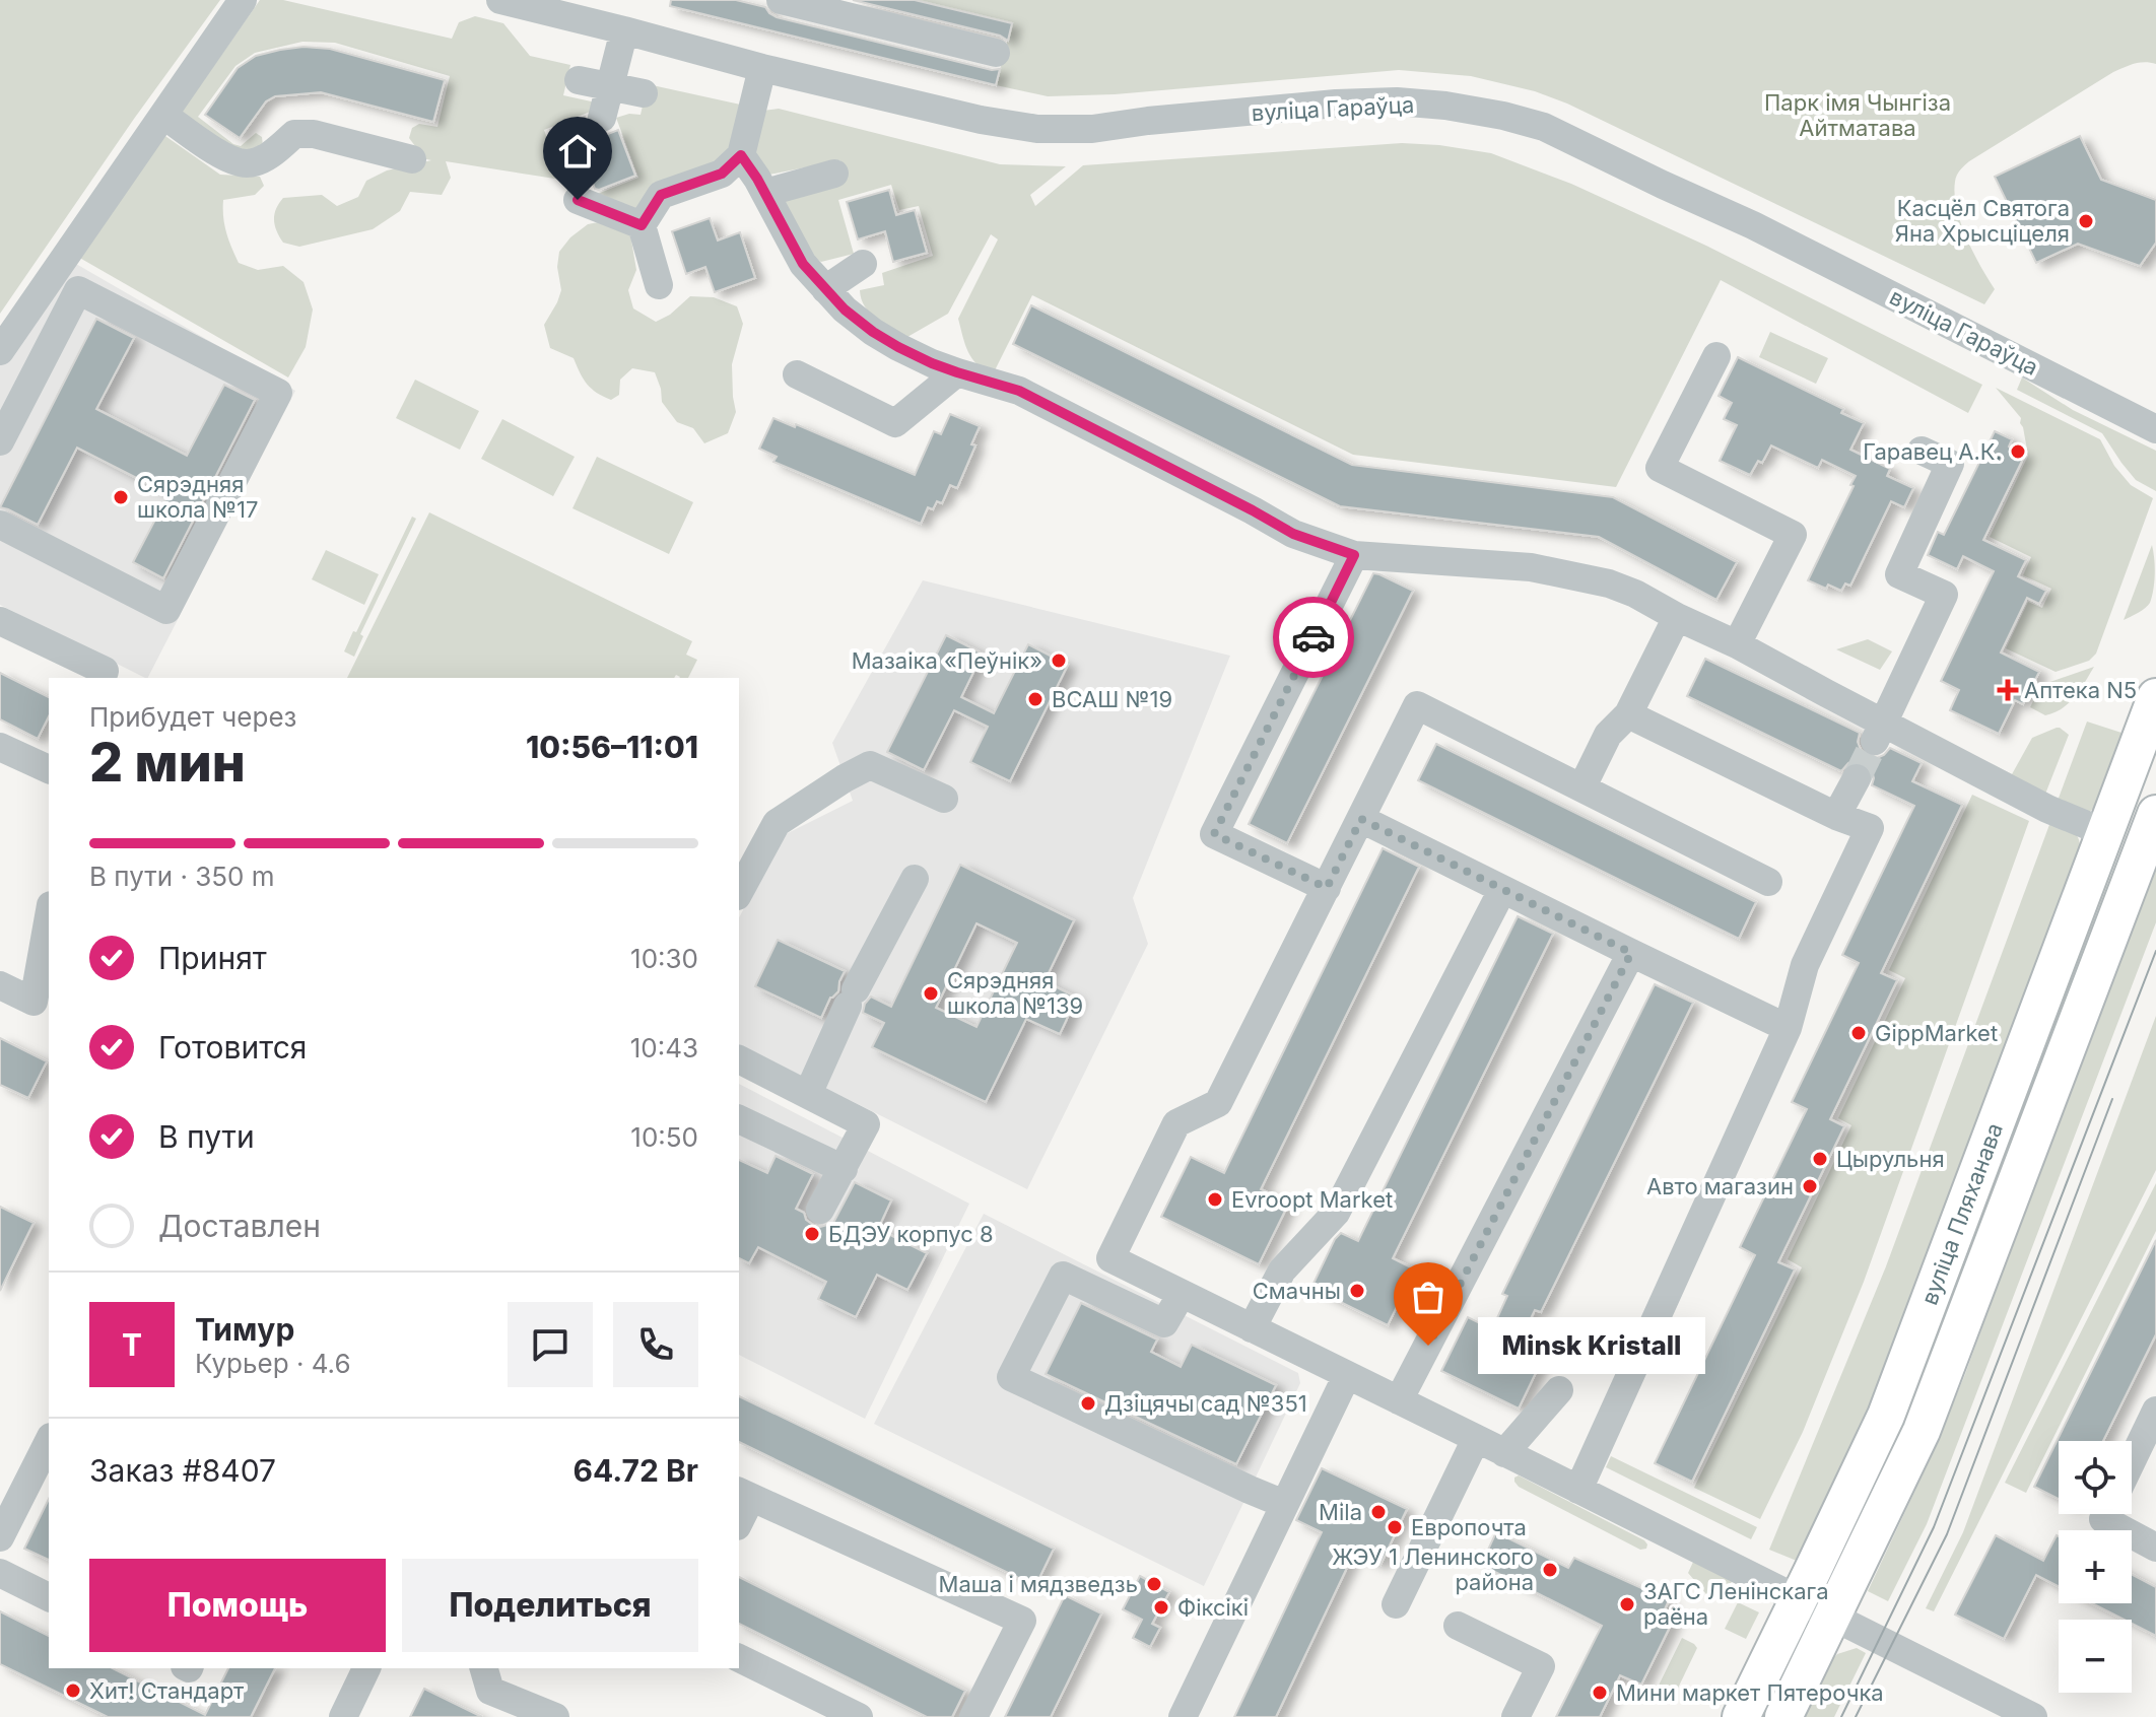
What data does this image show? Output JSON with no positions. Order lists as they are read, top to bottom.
{
  "streets": {
    "main road": ["вуліца Пляханава"],
    "street": ["вуліца Гараўца"]
  },
  "parks": ["Парк імя Чынгіза Айтматава"],
  "places": {
    "other": [
      "Касцёл Святога Яна Хрысціцеля",
      "Гаравец А.К.",
      "Сярэдняя школа №17",
      "Мазаіка «Пеўнік»",
      "ВСАШ №19",
      "Сярэдняя школа №139",
      "GippMarket",
      "Цырульня",
      "Авто магазин",
      "Evroopt Market",
      "БДЭУ корпус 8",
      "Смачны",
      "Minsk Kristall",
      "Дзіцячы сад №351",
      "Mila",
      "Европочта",
      "ЖЭУ 1 Ленинского района",
      "Маша і мядзведзь",
      "ЗАГС Ленінскага раёна",
      "Фіксікі",
      "Хит! Стандарт",
      "Мини маркет Пятерочка"
    ],
    "health": ["Аптека N5"]
  },
  "page": {
    "heading": ["2 мин", "Прибудет через", "10:56–11:01"],
    "panel": [
      "Тимур",
      "Курьер · 4.6",
      "Заказ #8407",
      "64.72 Br"
    ],
    "bar": "В пути · 350 m",
    "list": [
      ["Принят", "10:30"],
      ["Готовится", "10:43"],
      ["В пути", "10:50"],
      "Доставлен"
    ],
    "round": "Т",
    "bubble": "Minsk Kristall",
    "map_buttons": ["+", "−"],
    "buttons": ["Помощь", "Поделиться"]
  }
}
